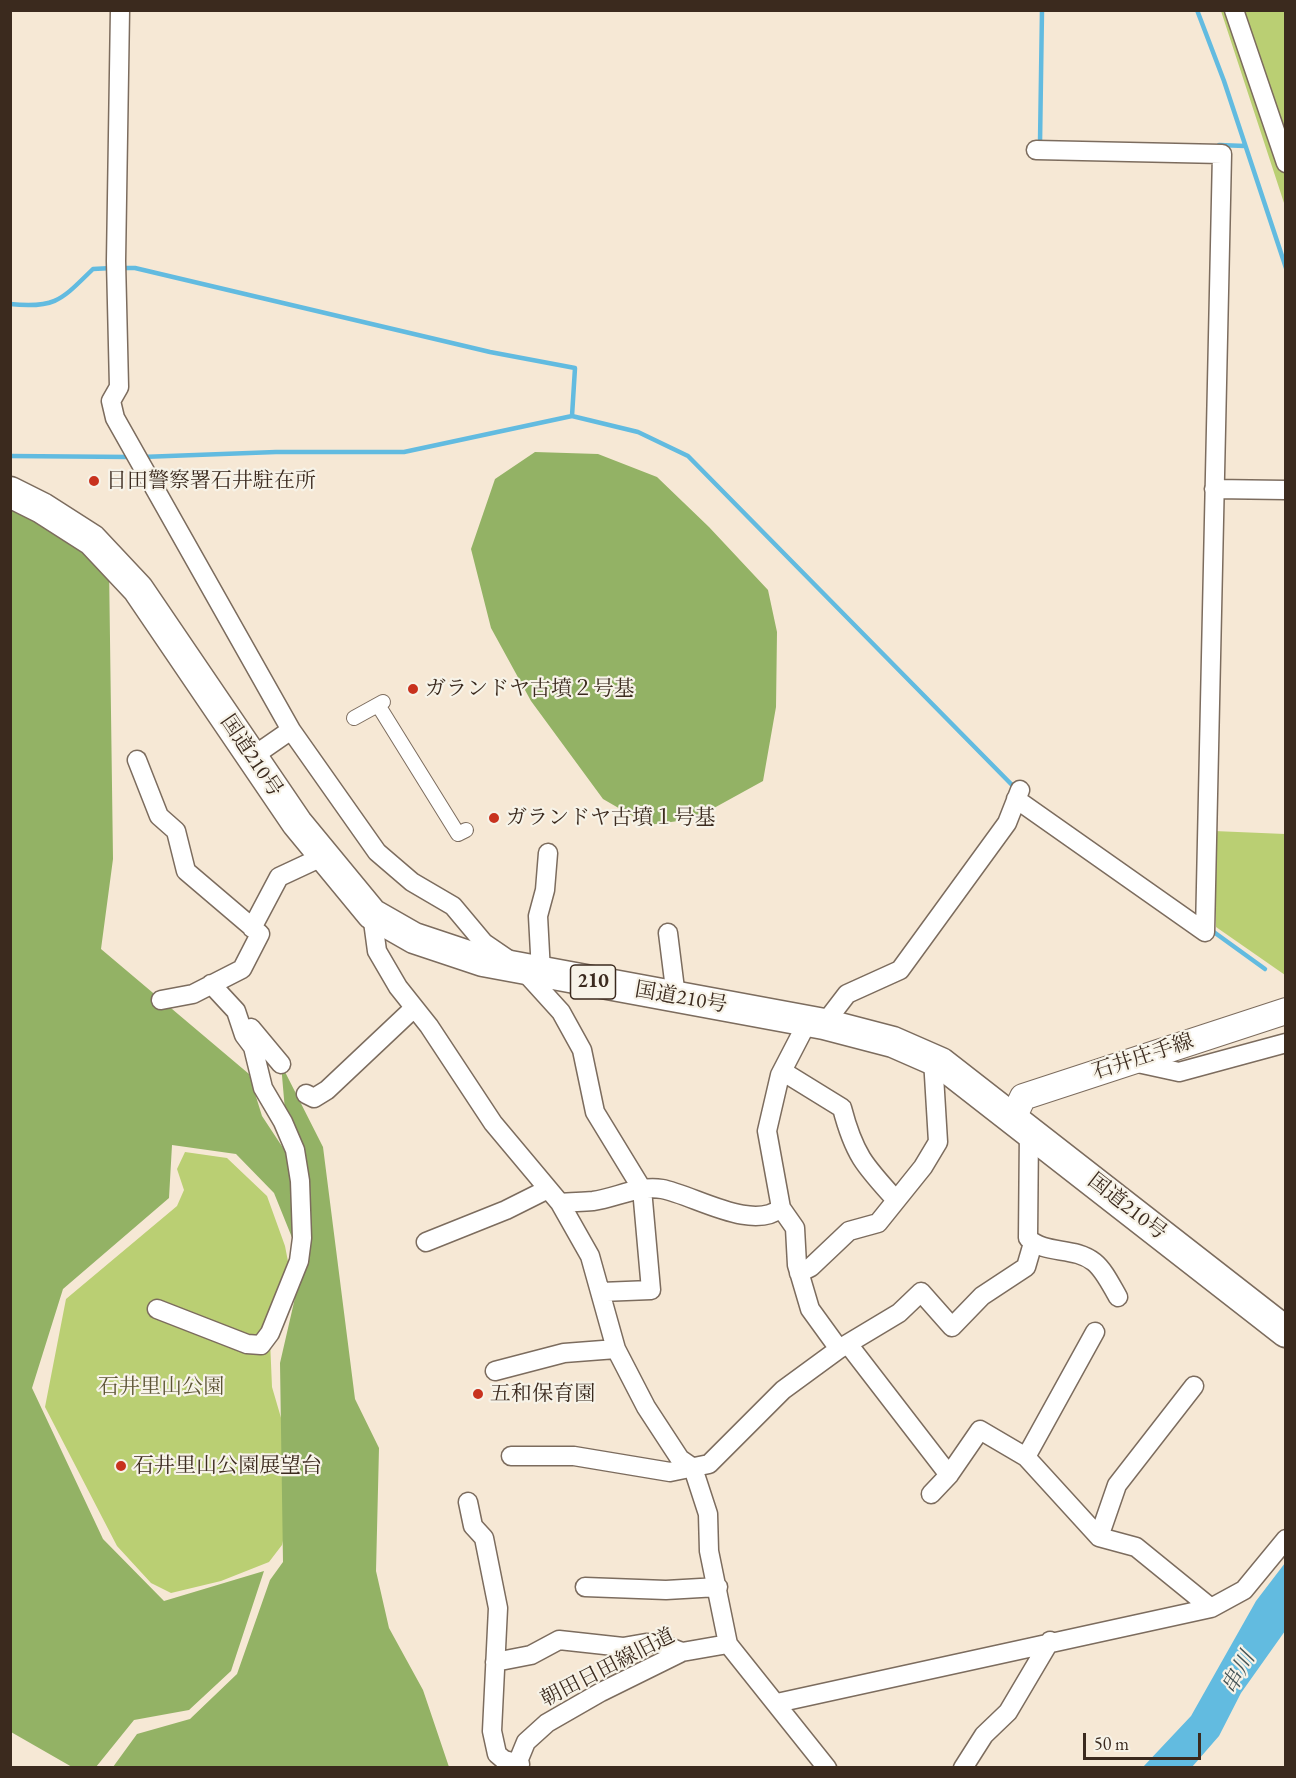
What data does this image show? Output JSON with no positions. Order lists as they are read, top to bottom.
{
  "streets": {
    "highway": ["国道210号", "210"],
    "main road": ["石井庄手線"],
    "street": ["朝田日田線旧道"]
  },
  "crossings": [
    ["国道210号", "石井庄手線"]
  ],
  "water": ["串川"],
  "parks": ["石井里山公園"],
  "places": [
    "日田警察署石井駐在所",
    "ガランドヤ古墳２号基",
    "ガランドヤ古墳１号基",
    "五和保育園",
    "石井里山公園展望台"
  ],
  "scale_bar": "50 m"
}
